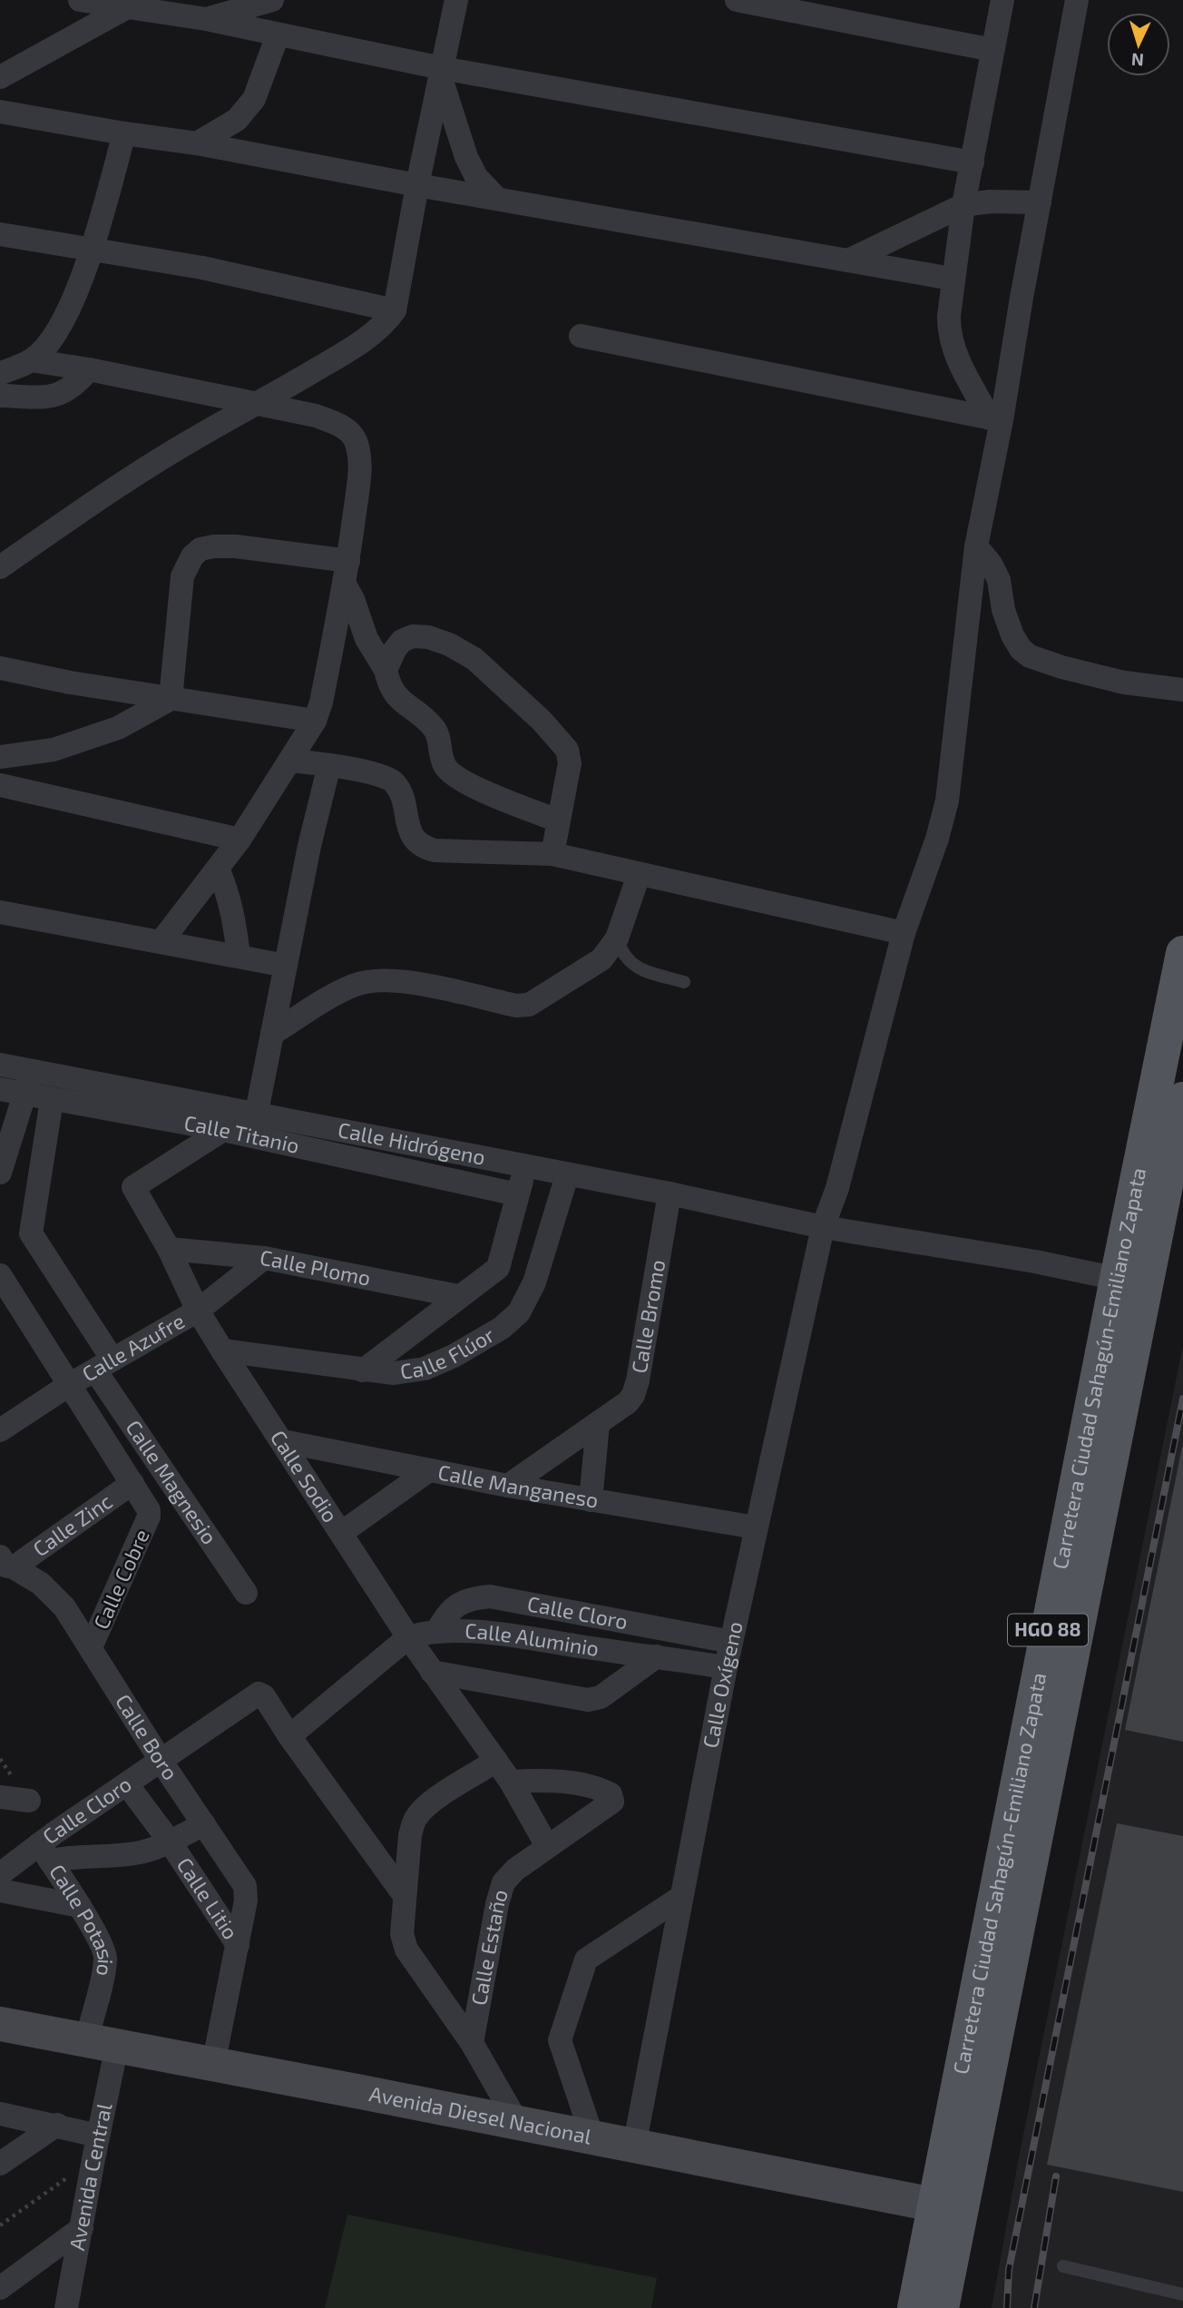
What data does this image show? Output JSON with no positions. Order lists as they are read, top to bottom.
{
  "streets": {
    "main road": ["Carretera Ciudad Sahagún-Emiliano Zapata", "HGO 88"],
    "street": [
      "Calle Titanio",
      "Calle Hidrógeno",
      "Calle Plomo",
      "Calle Bromo",
      "Calle Azufre",
      "Calle Flúor",
      "Calle Sodio",
      "Calle Magnesio",
      "Calle Manganeso",
      "Calle Zinc",
      "Calle Cobre",
      "Calle Cloro",
      "Calle Aluminio",
      "Calle Oxígeno",
      "Calle Boro",
      "Calle Litio",
      "Calle Potasio",
      "Calle Estaño",
      "Avenida Diesel Nacional",
      "Avenida Central"
    ]
  },
  "crossings": [
    ["Calle Titanio", "Calle Sodio"],
    ["Calle Titanio", "Calle Magnesio"],
    ["Calle Hidrógeno", "Calle Bromo"],
    ["Calle Hidrógeno", "Calle Flúor"],
    ["Calle Hidrógeno", "Carretera Ciudad Sahagún-Emiliano Zapata"],
    ["Calle Hidrógeno", "Calle Oxígeno"],
    ["Calle Plomo", "Calle Azufre"],
    ["Calle Plomo", "Calle Sodio"],
    ["Calle Bromo", "Calle Manganeso"],
    ["Calle Azufre", "Calle Sodio"],
    ["Calle Azufre", "Calle Magnesio"],
    ["Calle Flúor", "Calle Sodio"],
    ["Carretera Ciudad Sahagún-Emiliano Zapata", "Avenida Diesel Nacional"],
    ["Calle Sodio", "Calle Manganeso"],
    ["Calle Sodio", "Calle Aluminio"],
    ["Calle Sodio", "Calle Estaño"],
    ["Calle Manganeso", "Calle Oxígeno"],
    ["Calle Zinc", "Calle Cobre"],
    ["Calle Zinc", "Calle Boro"],
    ["Calle Cobre", "Calle Boro"],
    ["Calle Cloro", "Calle Aluminio"],
    ["Calle Cloro", "Calle Oxígeno"],
    ["Calle Cloro", "Calle Boro"],
    ["Calle Cloro", "Calle Litio"],
    ["Calle Cloro", "Calle Potasio"],
    ["Calle Aluminio", "Calle Oxígeno"],
    ["Calle Oxígeno", "Avenida Diesel Nacional"],
    ["Calle Boro", "Calle Litio"],
    ["Calle Litio", "Avenida Diesel Nacional"],
    ["Calle Potasio", "Avenida Diesel Nacional"],
    ["Calle Potasio", "Avenida Central"],
    ["Avenida Diesel Nacional", "Avenida Central"]
  ],
  "north": "bottom"
}
